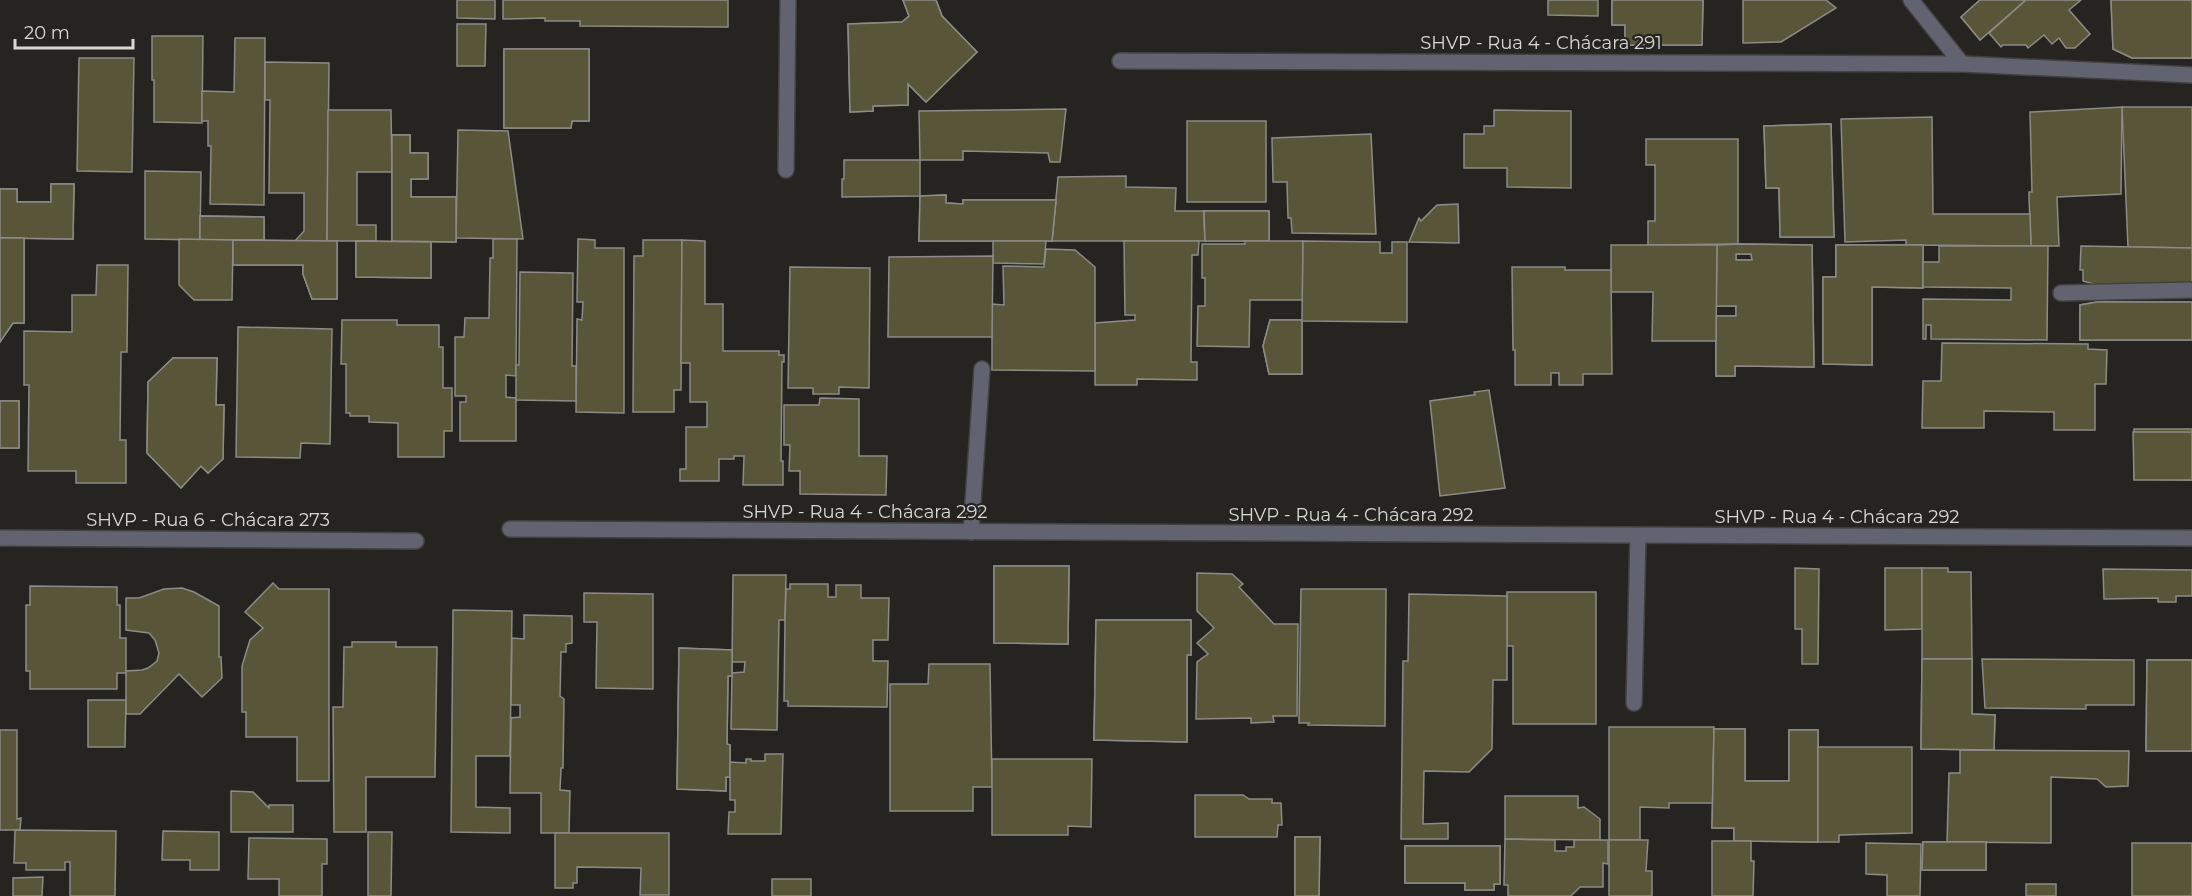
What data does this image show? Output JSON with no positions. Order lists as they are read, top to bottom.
{
  "streets": {
    "street": ["SHVP - Rua 4 - Chácara 291", "SHVP - Rua 4 - Chácara 292", "SHVP - Rua 6 - Chácara 273"]
  },
  "scale_bar": "20 m"
}
